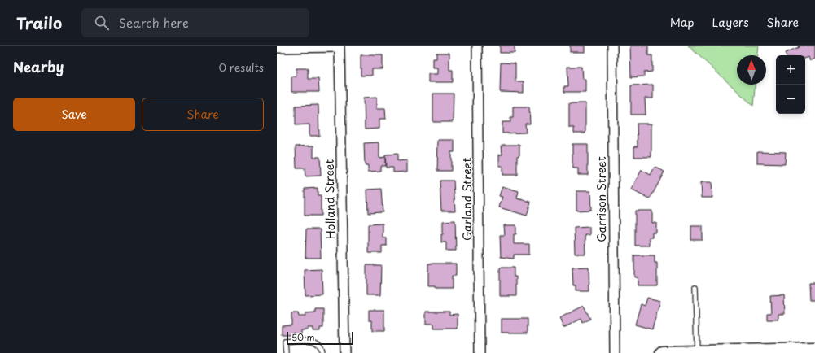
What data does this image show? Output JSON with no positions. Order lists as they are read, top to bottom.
{
  "streets": {
    "street": ["Holland Street", "Garland Street", "Garrison Street"]
  },
  "scale_bar": "50 m",
  "north": "top",
  "page": {
    "header": "Trailo",
    "search": "Search here",
    "nav": ["Map", "Layers", "Share"],
    "heading": ["Nearby", "0 results"],
    "map_buttons": ["+", "−"],
    "buttons": ["Save", "Share"],
    "scale": "50 m"
  }
}
